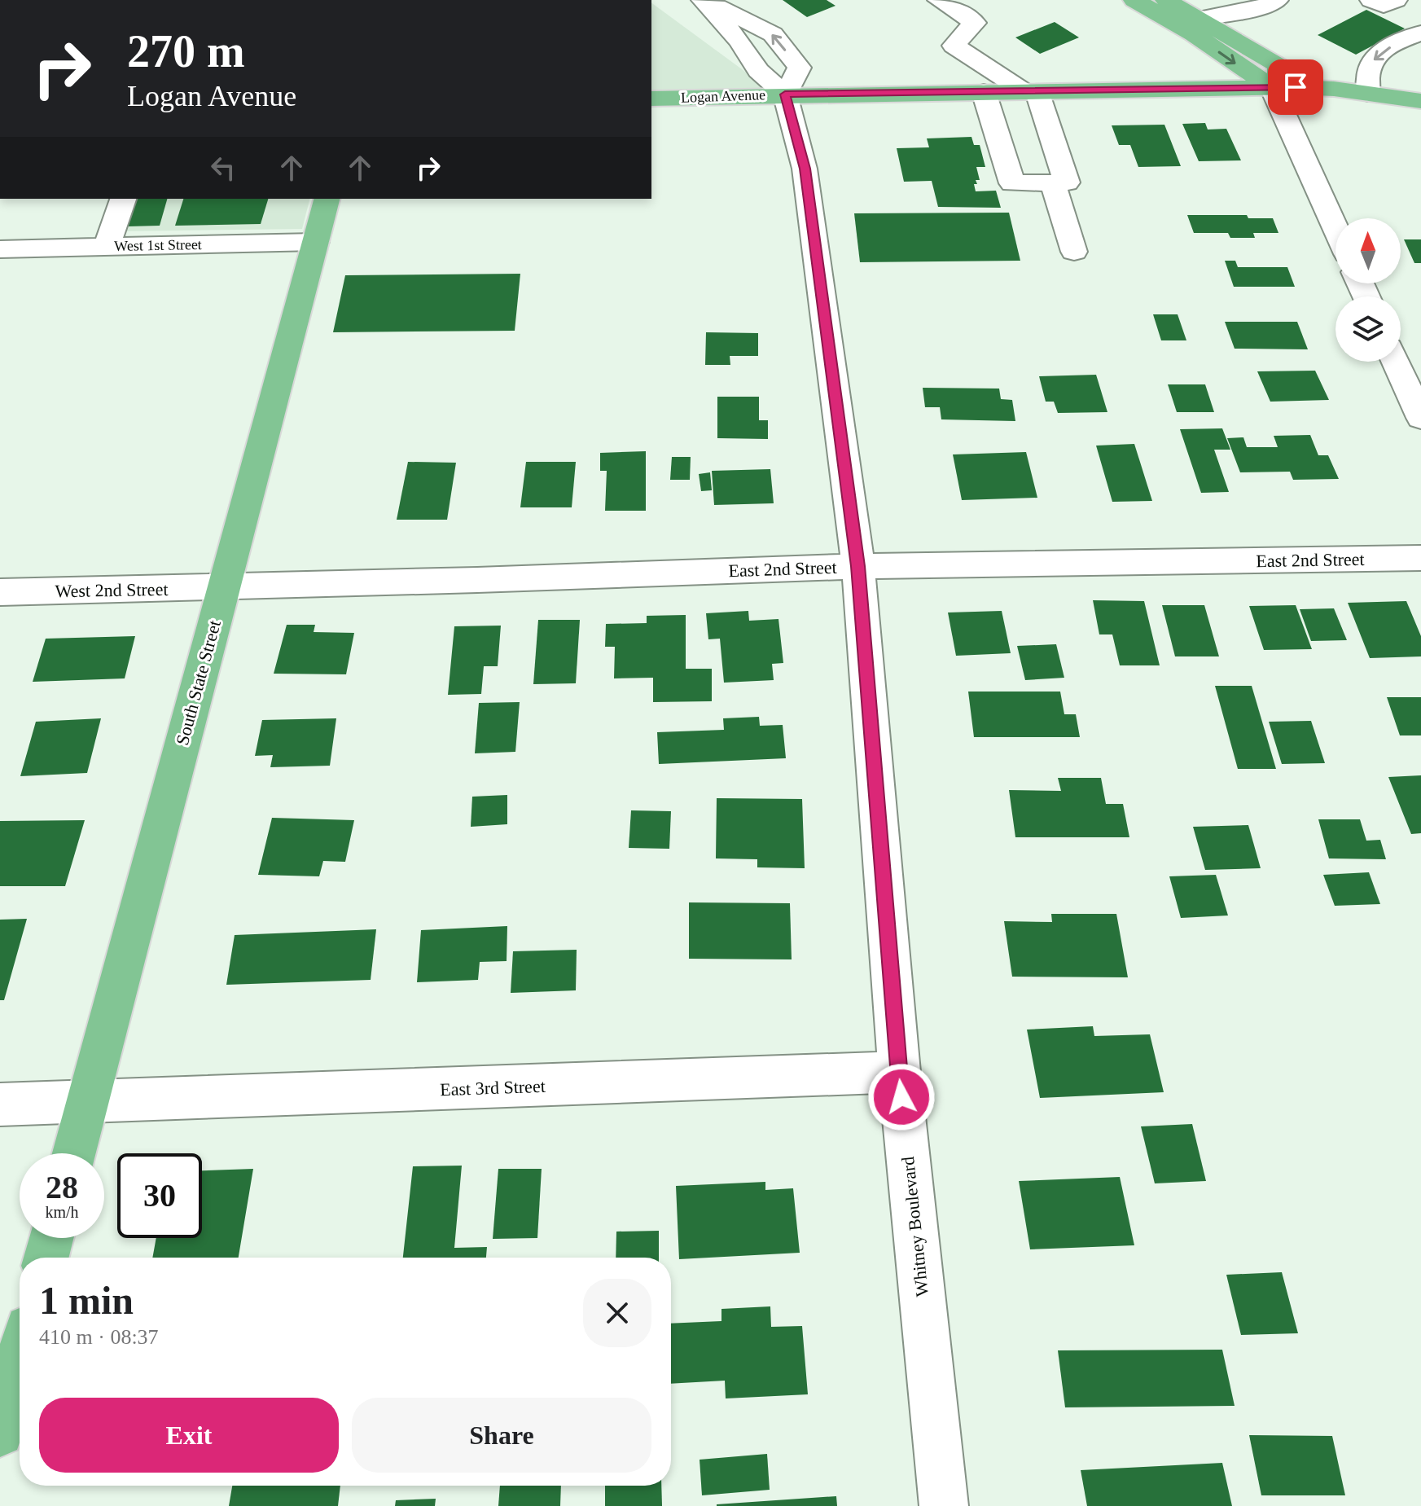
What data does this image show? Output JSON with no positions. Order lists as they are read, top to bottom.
{
  "streets": {
    "main road": ["Logan Avenue", "South State Street"],
    "street": [
      "West 1st Street",
      "East 2nd Street",
      "West 2nd Street",
      "East 3rd Street",
      "Whitney Boulevard"
    ]
  },
  "crossings": [
    ["Logan Avenue", "Whitney Boulevard"],
    ["West 1st Street", "South State Street"],
    ["East 2nd Street", "West 2nd Street"],
    ["East 2nd Street", "South State Street"],
    ["East 2nd Street", "Whitney Boulevard"],
    ["West 2nd Street", "South State Street"],
    ["South State Street", "East 3rd Street"],
    ["East 3rd Street", "Whitney Boulevard"]
  ],
  "north": "top",
  "page": {
    "turn": ["270 m", "Logan Avenue"],
    "speed": "28 km/h",
    "limit": "30",
    "heading": ["1 min", "410 m · 08:37"],
    "buttons": ["Exit", "Share"]
  }
}
